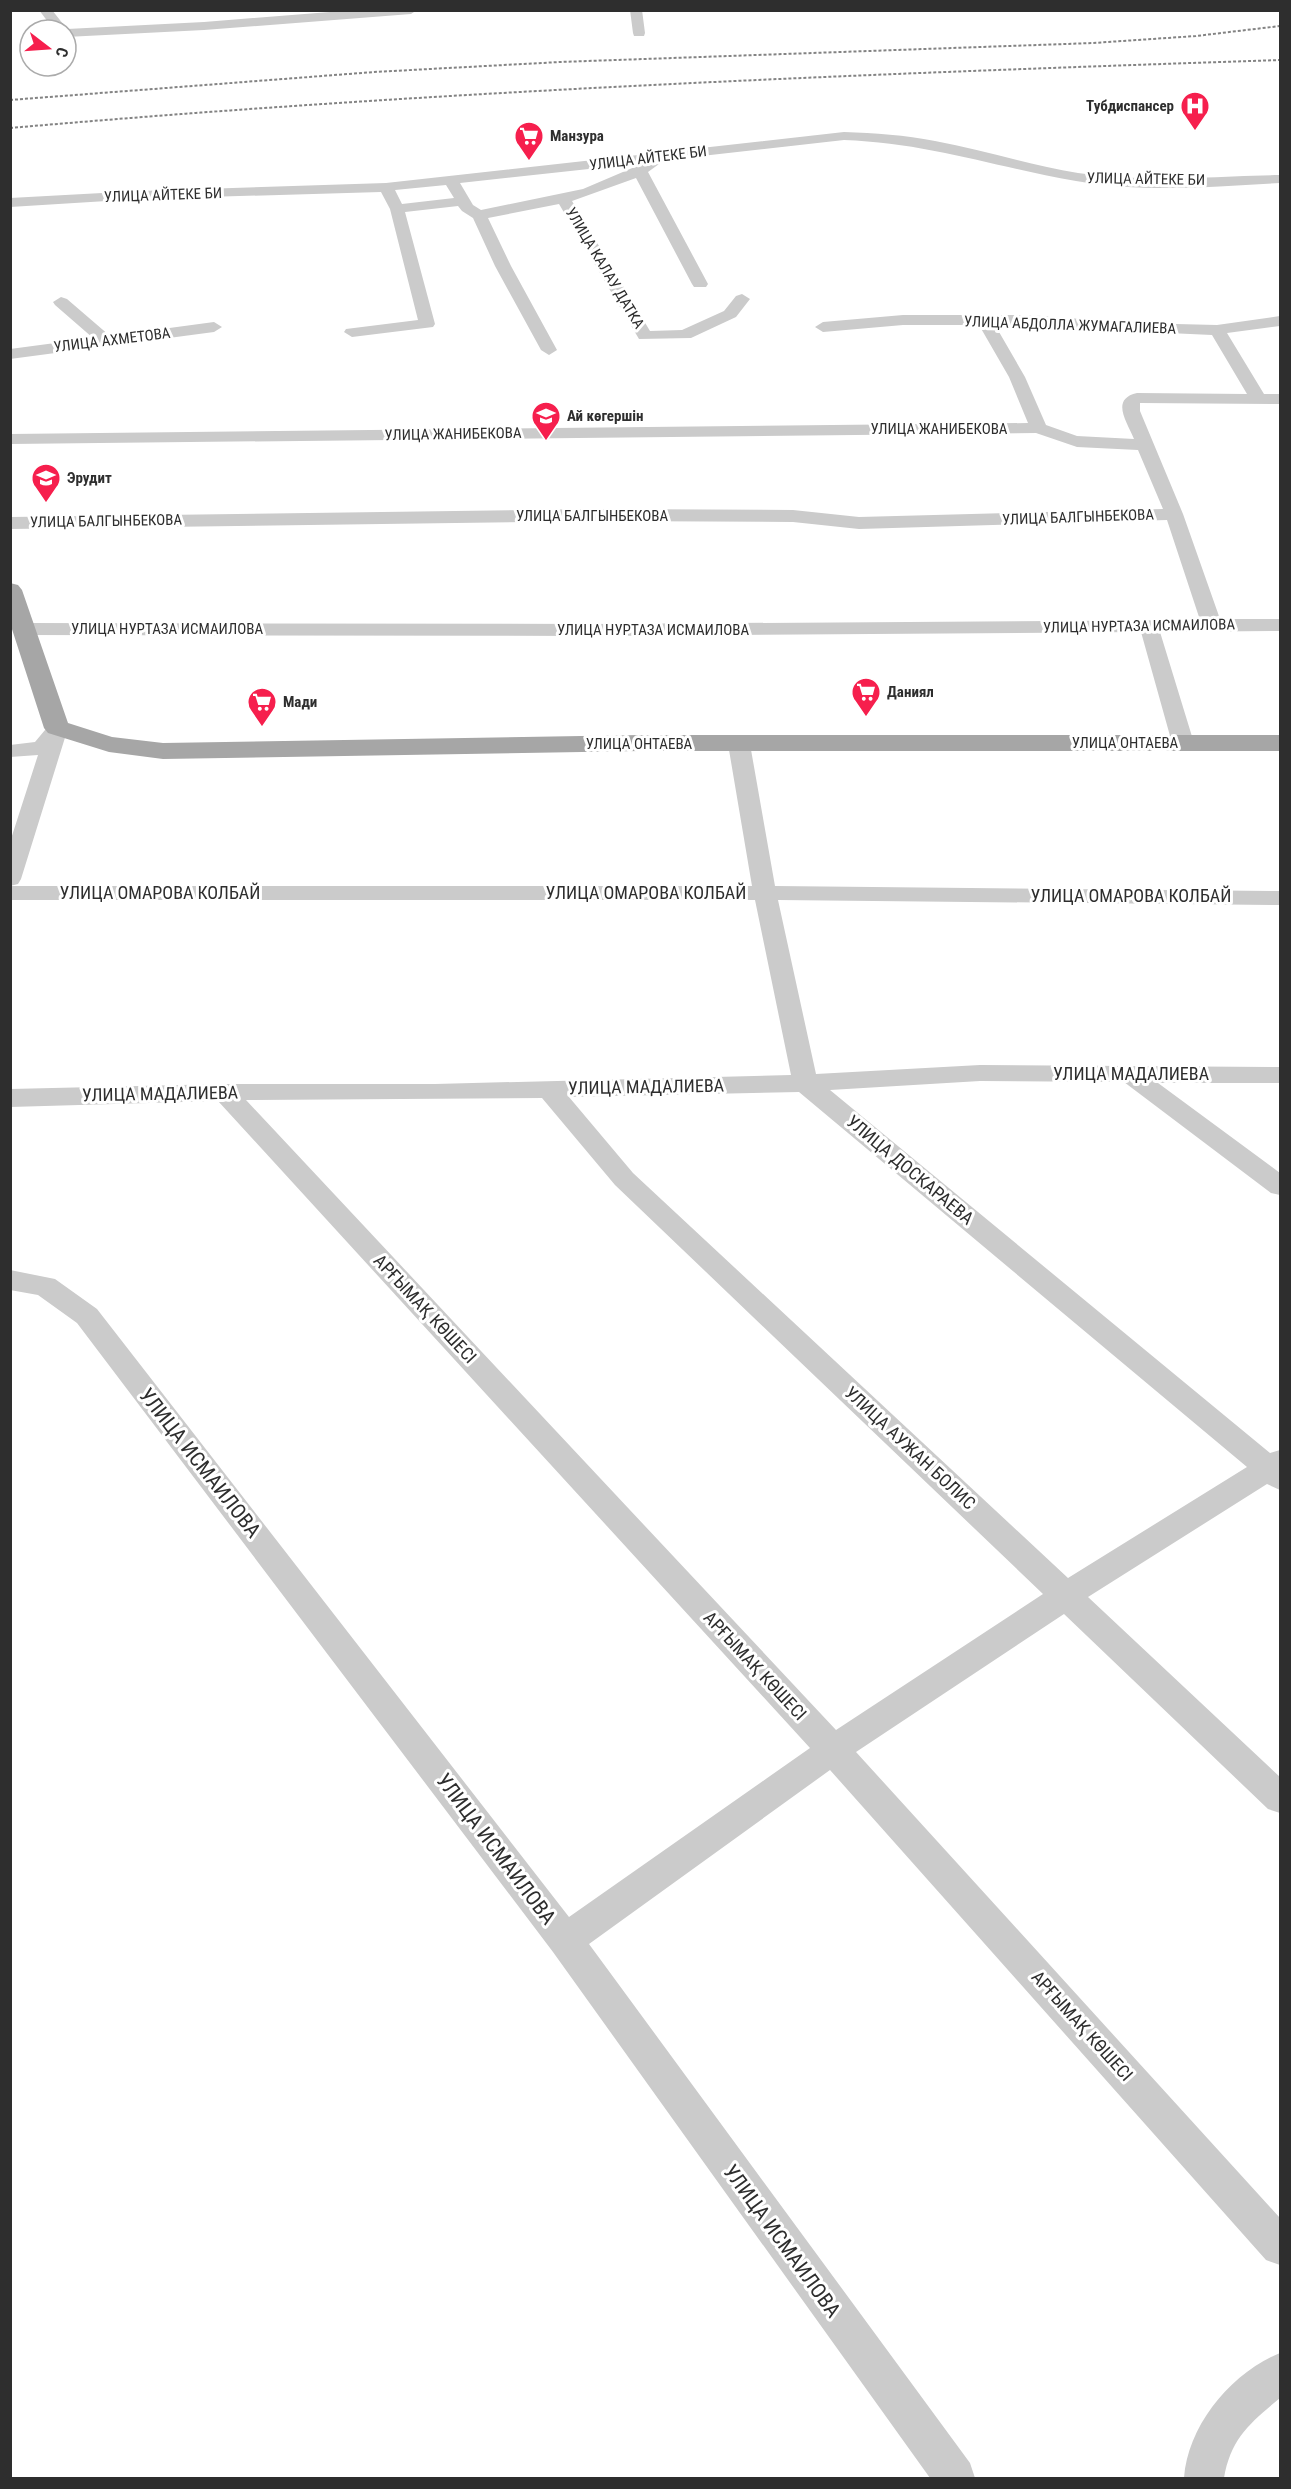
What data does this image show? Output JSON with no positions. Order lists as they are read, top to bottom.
{
  "streets": {
    "main road": ["УЛИЦА ОНТАЕВА"],
    "street": [
      "УЛИЦА АЙТЕКЕ БИ",
      "УЛИЦА КАЛАУ ДАТКА",
      "УЛИЦА АБДОЛЛА ЖУМАГАЛИЕВА",
      "УЛИЦА АХМЕТОВА",
      "УЛИЦА ЖАНИБЕКОВА",
      "УЛИЦА БАЛГЫНБЕКОВА",
      "УЛИЦА НУРТАЗА ИСМАИЛОВА",
      "УЛИЦА ОМАРОВА КОЛБАЙ",
      "УЛИЦА МАДАЛИЕВА",
      "УЛИЦА ДОСКАРАЕВА",
      "АРҒЫМАҚ КӨШЕСІ",
      "УЛИЦА АУЖАН БОЛИС",
      "УЛИЦА ИСМАИЛОВА"
    ]
  },
  "crossings": [
    ["УЛИЦА АЙТЕКЕ БИ", "УЛИЦА КАЛАУ ДАТКА"],
    ["УЛИЦА МАДАЛИЕВА", "УЛИЦА ДОСКАРАЕВА"],
    ["УЛИЦА МАДАЛИЕВА", "АРҒЫМАҚ КӨШЕСІ"],
    ["УЛИЦА МАДАЛИЕВА", "УЛИЦА АУЖАН БОЛИС"]
  ],
  "places": {
    "hospital": ["Тубдиспансер"],
    "supermarket": ["Манзура", "Даниял", "Мади"],
    "school or university": ["Ай көгершін", "Эрудит"]
  },
  "north": "right"
}
